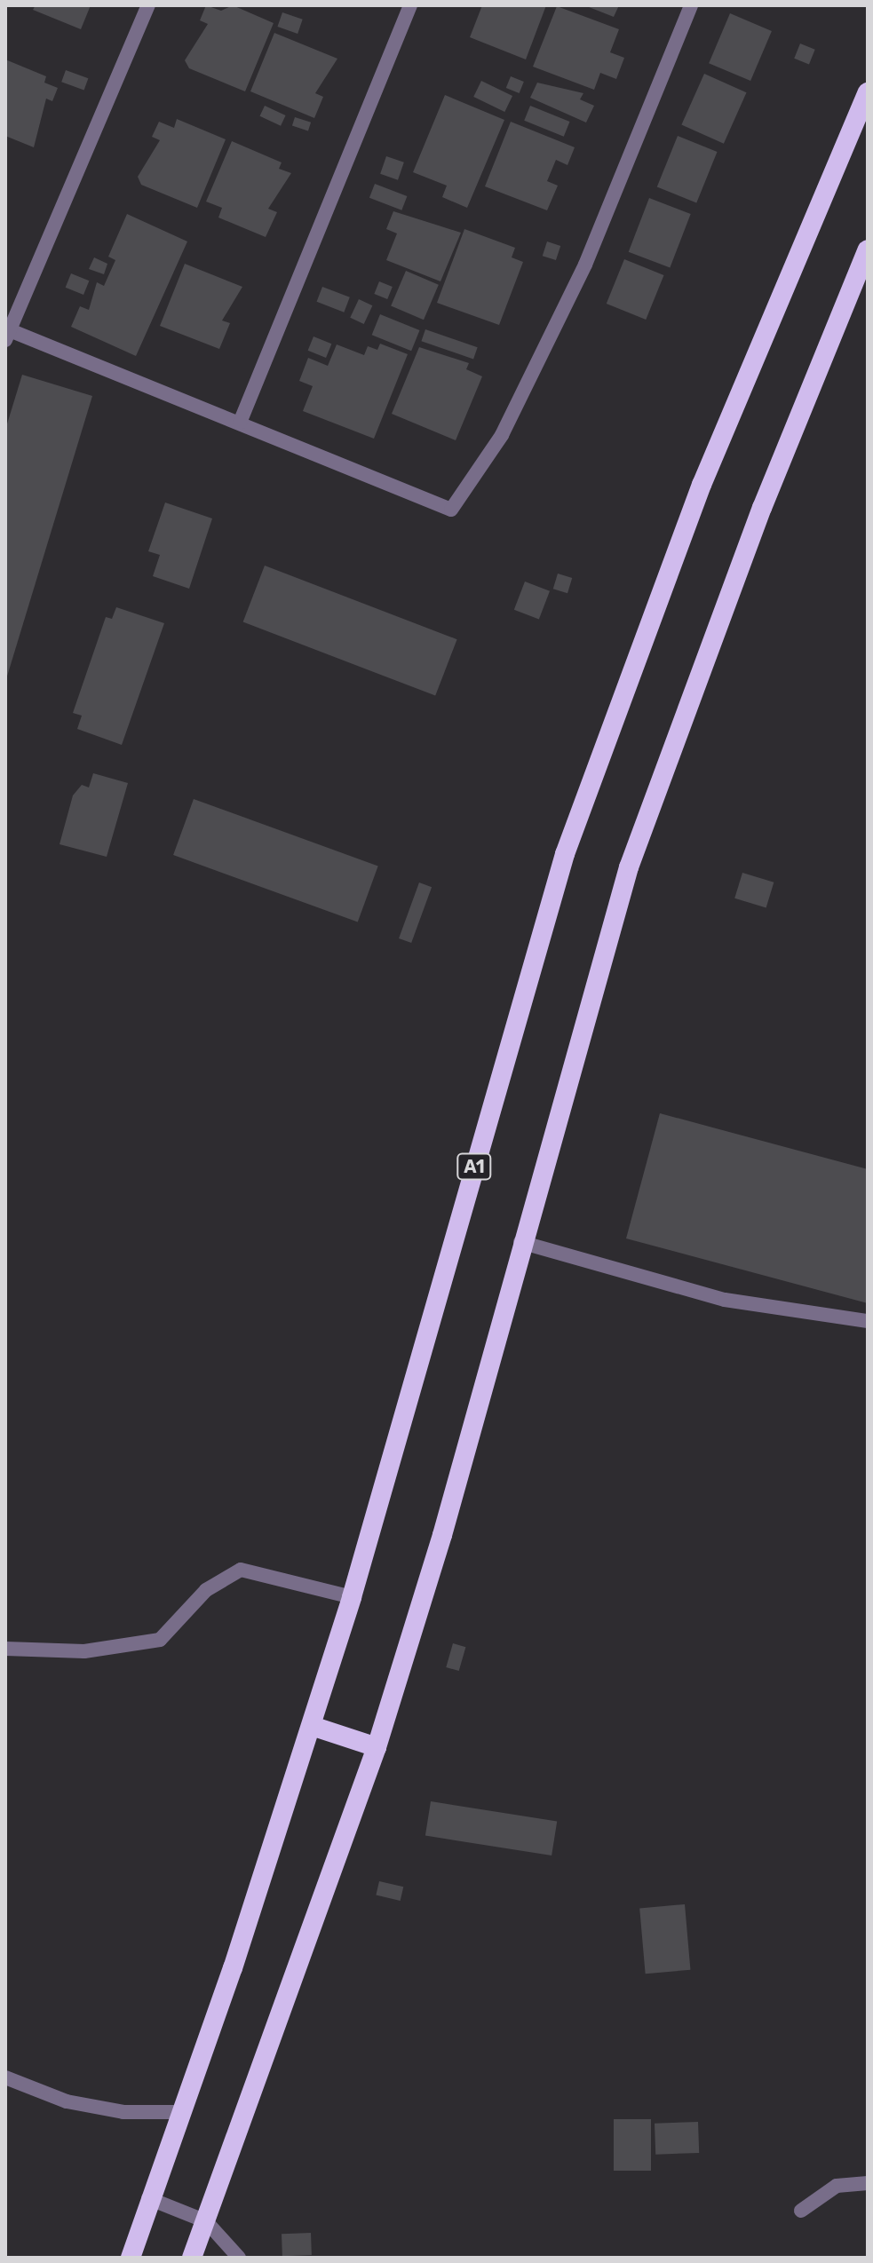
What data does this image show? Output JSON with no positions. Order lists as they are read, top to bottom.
{
  "streets": {
    "highway": ["A1"]
  }
}
